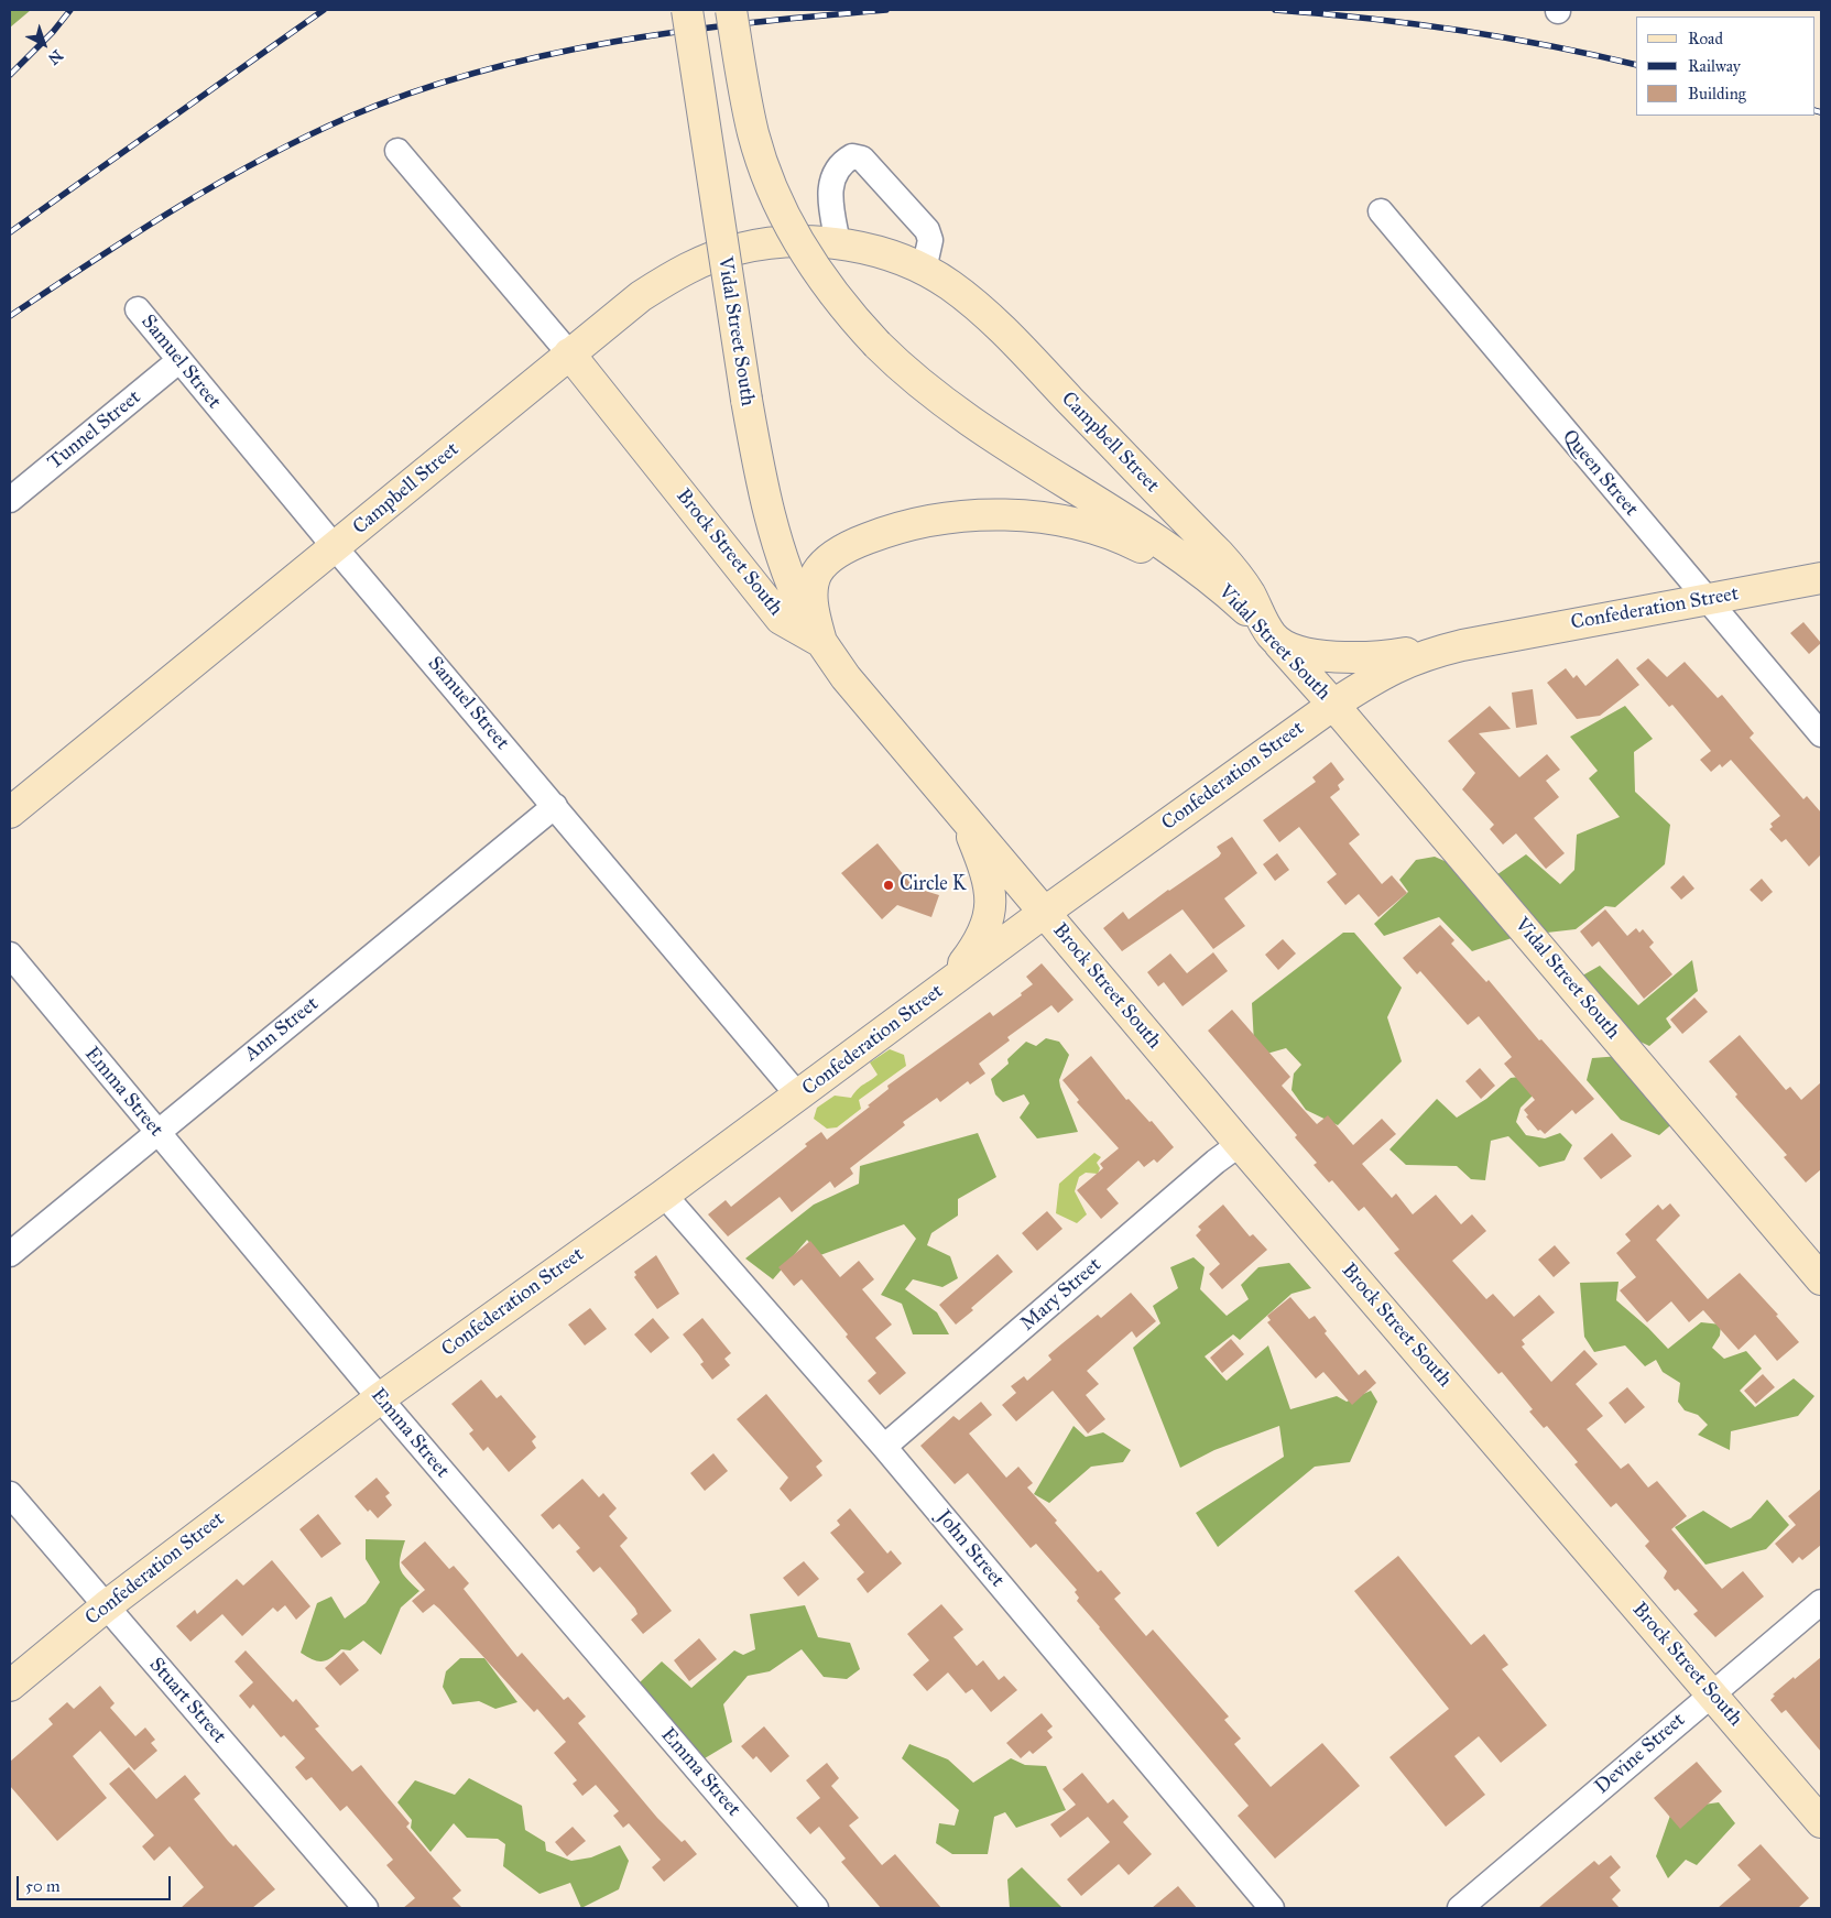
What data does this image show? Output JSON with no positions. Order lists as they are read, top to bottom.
{
  "streets": {
    "main road": [
      "Vidal Street South",
      "Campbell Street",
      "Brock Street South",
      "Confederation Street"
    ],
    "street": [
      "Samuel Street",
      "Tunnel Street",
      "Queen Street",
      "Ann Street",
      "Emma Street",
      "Mary Street",
      "John Street",
      "Stuart Street",
      "Devine Street"
    ]
  },
  "crossings": [
    ["Vidal Street South", "Campbell Street"],
    ["Vidal Street South", "Brock Street South"],
    ["Vidal Street South", "Confederation Street"],
    ["Samuel Street", "Tunnel Street"],
    ["Samuel Street", "Campbell Street"],
    ["Samuel Street", "Confederation Street"],
    ["Samuel Street", "Ann Street"],
    ["Campbell Street", "Brock Street South"],
    ["Queen Street", "Confederation Street"],
    ["Brock Street South", "Confederation Street"],
    ["Brock Street South", "Mary Street"],
    ["Brock Street South", "Devine Street"],
    ["Confederation Street", "Emma Street"],
    ["Confederation Street", "John Street"],
    ["Confederation Street", "Stuart Street"],
    ["Ann Street", "Emma Street"],
    ["Mary Street", "John Street"]
  ],
  "places": ["Circle K"],
  "legend": ["Road", "Railway", "Building"],
  "scale_bar": "50 m",
  "north": "bottom right"
}
